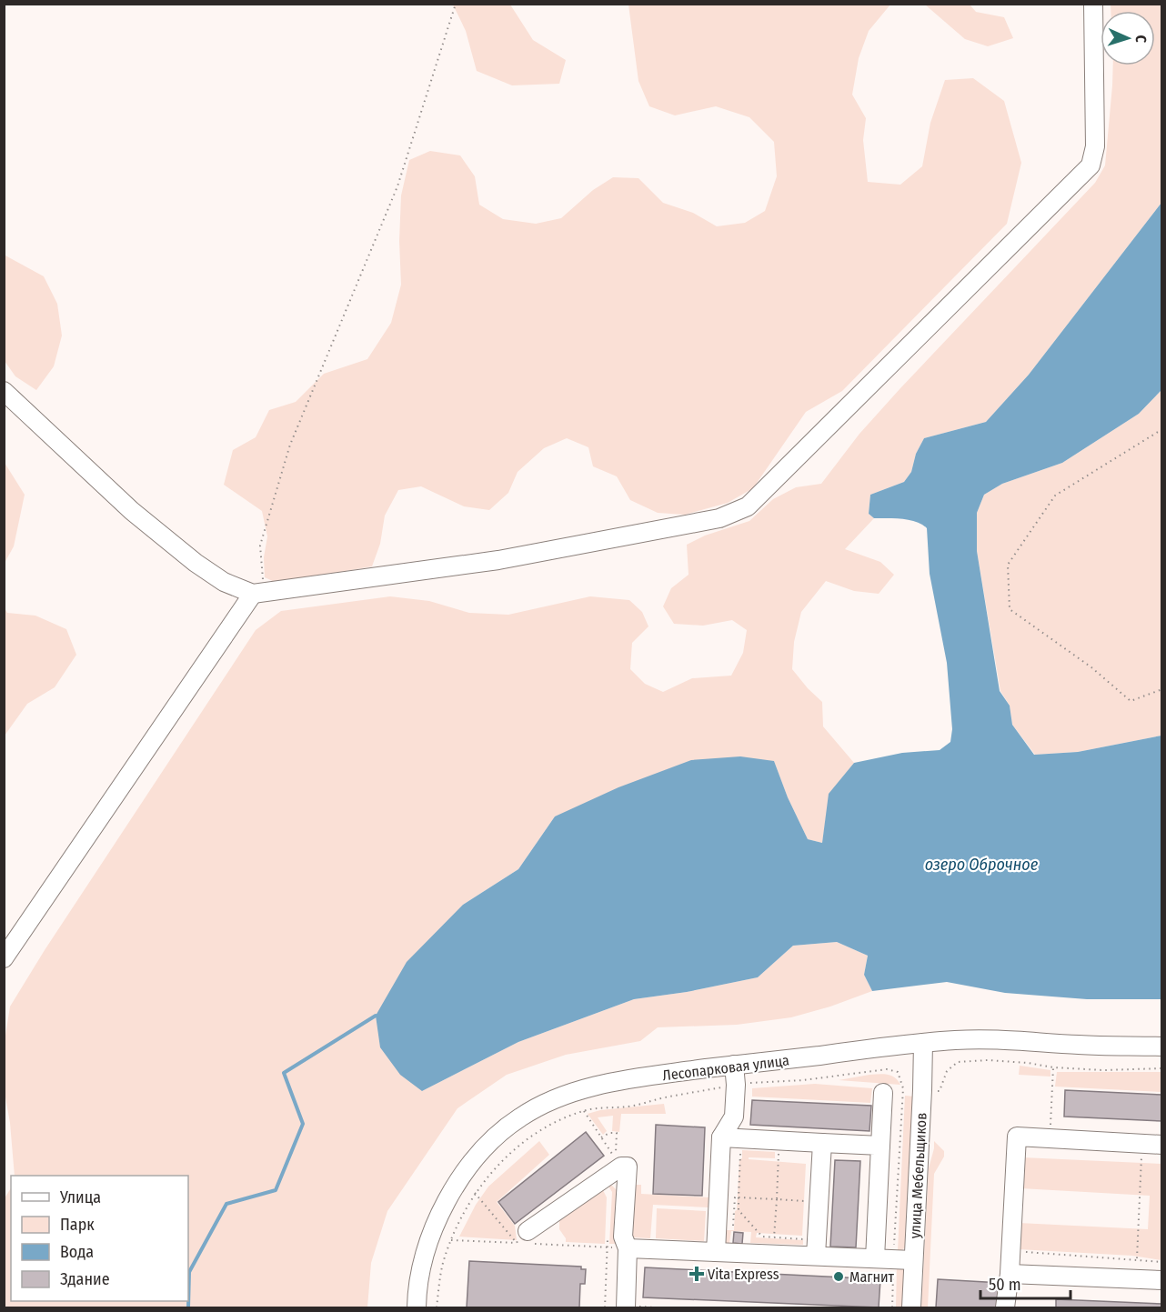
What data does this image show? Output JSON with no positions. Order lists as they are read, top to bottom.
{
  "streets": {
    "street": ["Лесопарковая улица", "улица Мебельщиков"]
  },
  "crossings": [
    ["Лесопарковая улица", "улица Мебельщиков"]
  ],
  "water": ["озеро Оброчное"],
  "places": {
    "health": ["Vita Express"],
    "other": ["Магнит"]
  },
  "legend": [
    "Улица",
    "Парк",
    "Вода",
    "Здание"
  ],
  "scale_bar": "50 m",
  "north": "right"
}
